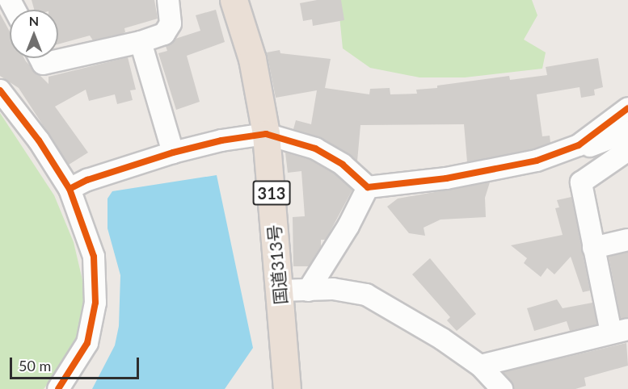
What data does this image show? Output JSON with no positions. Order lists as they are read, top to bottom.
{
  "streets": {
    "highway": ["313", "国道313号"]
  },
  "scale_bar": "50 m",
  "north": "top"
}
